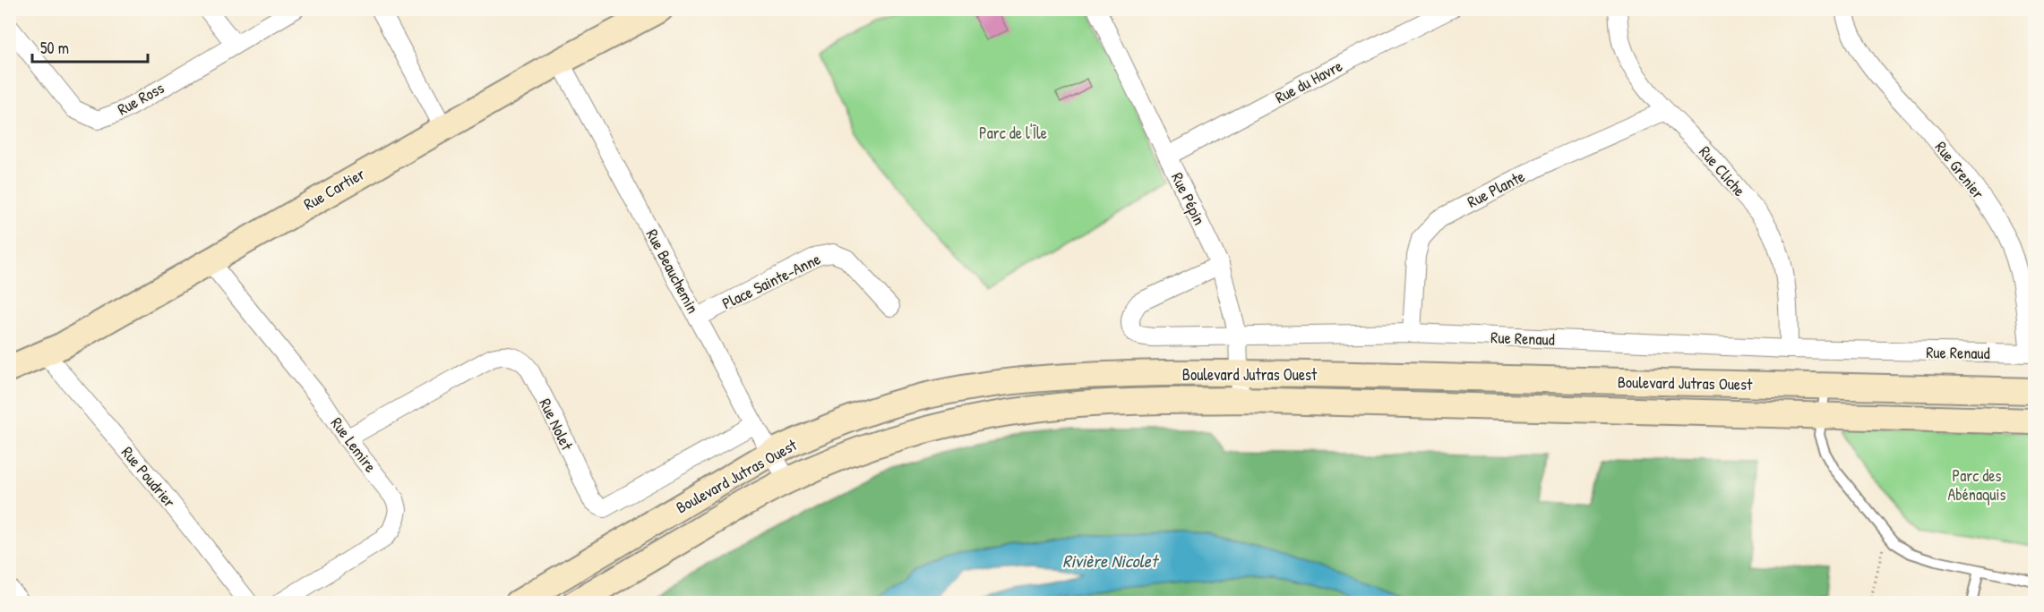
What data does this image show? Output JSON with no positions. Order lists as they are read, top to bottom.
{
  "streets": {
    "main road": ["Rue Cartier", "Boulevard Jutras Ouest"],
    "street": [
      "Rue du Havre",
      "Rue Ross",
      "Rue Grenier",
      "Rue Cliche",
      "Rue Plante",
      "Rue Pépin",
      "Rue Beauchemin",
      "Place Sainte-Anne",
      "Rue Renaud",
      "Rue Nolet",
      "Rue Lemire",
      "Rue Poudrier"
    ]
  },
  "crossings": [
    ["Rue du Havre", "Rue Pépin"],
    ["Rue Grenier", "Rue Renaud"],
    ["Rue Cliche", "Rue Plante"],
    ["Rue Cliche", "Rue Renaud"],
    ["Rue Cartier", "Rue Beauchemin"],
    ["Rue Cartier", "Rue Lemire"],
    ["Rue Cartier", "Rue Poudrier"],
    ["Rue Plante", "Rue Renaud"],
    ["Rue Pépin", "Rue Renaud"],
    ["Rue Pépin", "Boulevard Jutras Ouest"],
    ["Rue Beauchemin", "Place Sainte-Anne"],
    ["Rue Beauchemin", "Boulevard Jutras Ouest"],
    ["Rue Beauchemin", "Rue Nolet"],
    ["Rue Nolet", "Rue Lemire"]
  ],
  "water": ["Rivière Nicolet"],
  "parks": ["Parc de l'Île", "Parc des Abénaquis"],
  "scale_bar": "50 m"
}
